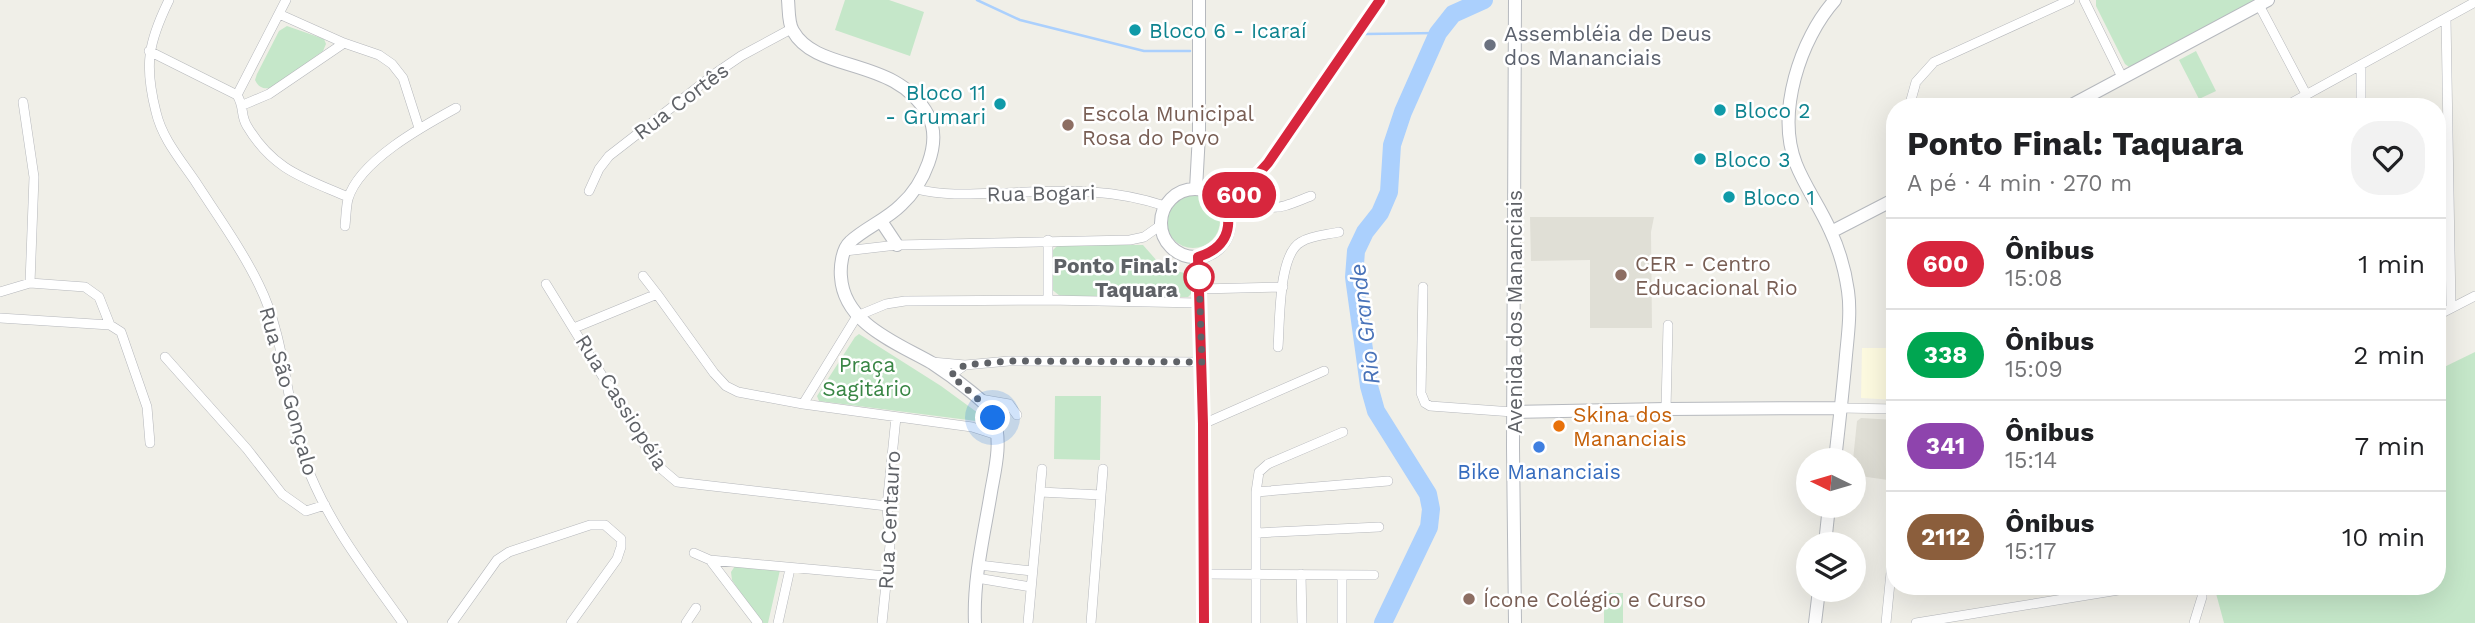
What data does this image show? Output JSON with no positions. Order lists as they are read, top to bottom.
{
  "streets": {
    "street": [
      "Rua Cortês",
      "Rua Bogari",
      "Avenida dos Mananciais",
      "Rua São Gonçalo",
      "Rua Cassiopéia",
      "Rua Centauro"
    ]
  },
  "crossings": [
    ["Rua Cassiopéia", "Rua Centauro"]
  ],
  "water": ["Rio Grande"],
  "parks": ["Praça Sagitário"],
  "places": [
    "Bloco 6 - Icaraí",
    "Assembléia de Deus dos Mananciais",
    "Bloco 11 - Grumari",
    "Bloco 2",
    "Escola Municipal Rosa do Povo",
    "Bloco 3",
    "Bloco 1",
    "CER - Centro Educacional Rio",
    "Ponto Final: Taquara",
    "Skina dos Mananciais",
    "Bike Mananciais",
    "Ícone Colégio e Curso"
  ],
  "lines": ["bus line 600"],
  "north": "left",
  "page": {
    "on_map": "600",
    "heading": ["Ponto Final: Taquara", "A pé · 4 min · 270 m"],
    "list": [
      {
        "mark": "600",
        "name": "Ônibus",
        "note": "15:08",
        "value": "1 min"
      },
      {
        "mark": "338",
        "name": "Ônibus",
        "note": "15:09",
        "value": "2 min"
      },
      {
        "mark": "341",
        "name": "Ônibus",
        "note": "15:14",
        "value": "7 min"
      },
      {
        "mark": "2112",
        "name": "Ônibus",
        "note": "15:17",
        "value": "10 min"
      }
    ]
  }
}
